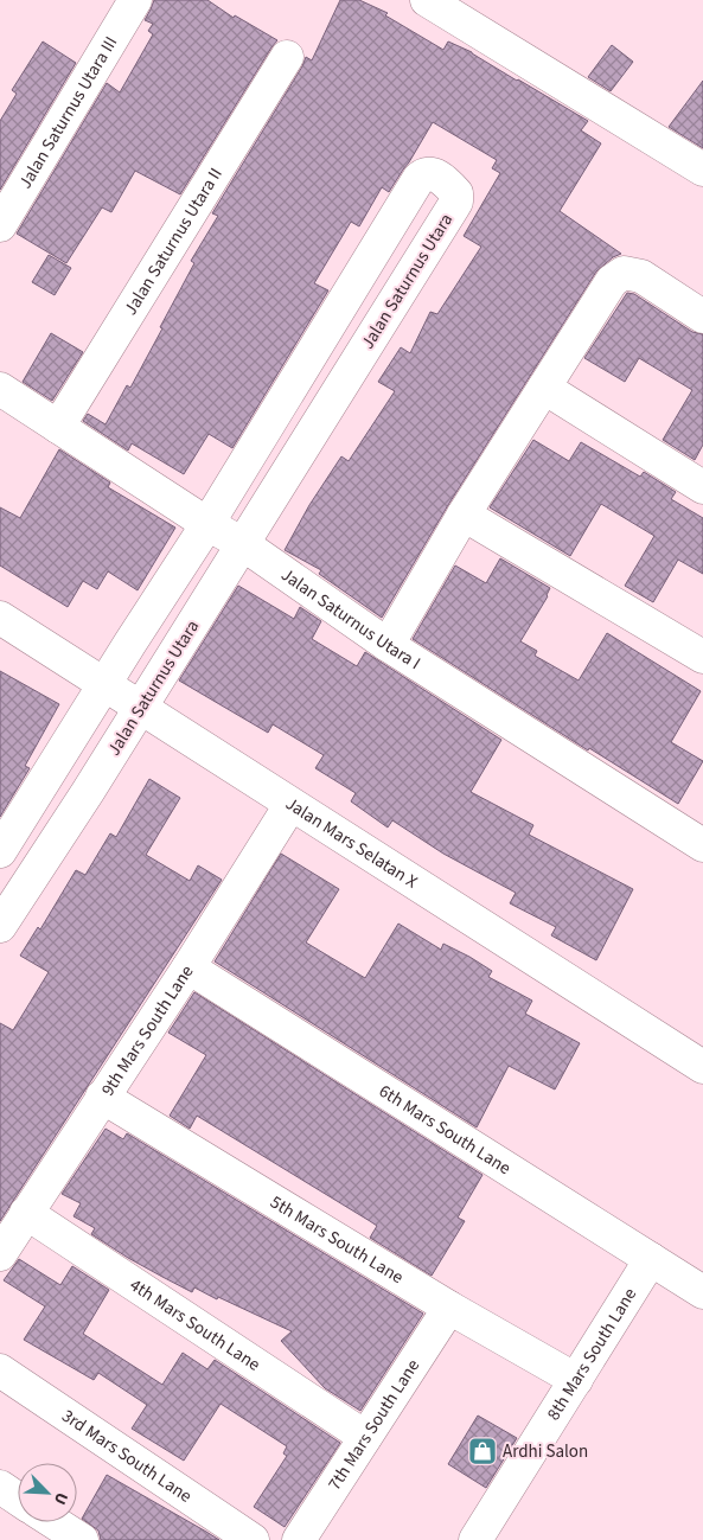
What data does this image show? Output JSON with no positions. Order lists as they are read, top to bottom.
{
  "streets": {
    "street": [
      "Jalan Saturnus Utara III",
      "Jalan Saturnus Utara II",
      "Jalan Saturnus Utara",
      "Jalan Saturnus Utara I",
      "Jalan Mars Selatan X",
      "9th Mars South Lane",
      "6th Mars South Lane",
      "5th Mars South Lane",
      "4th Mars South Lane",
      "8th Mars South Lane",
      "7th Mars South Lane",
      "3rd Mars South Lane"
    ]
  },
  "crossings": [
    ["Jalan Saturnus Utara II", "Jalan Saturnus Utara I"],
    ["Jalan Saturnus Utara", "Jalan Saturnus Utara I"],
    ["Jalan Saturnus Utara", "Jalan Mars Selatan X"],
    ["Jalan Mars Selatan X", "9th Mars South Lane"],
    ["9th Mars South Lane", "6th Mars South Lane"],
    ["9th Mars South Lane", "5th Mars South Lane"],
    ["9th Mars South Lane", "4th Mars South Lane"],
    ["6th Mars South Lane", "8th Mars South Lane"],
    ["5th Mars South Lane", "8th Mars South Lane"],
    ["5th Mars South Lane", "7th Mars South Lane"],
    ["4th Mars South Lane", "7th Mars South Lane"]
  ],
  "places": {
    "shop": ["Ardhi Salon"]
  },
  "north": "bottom right"
}
